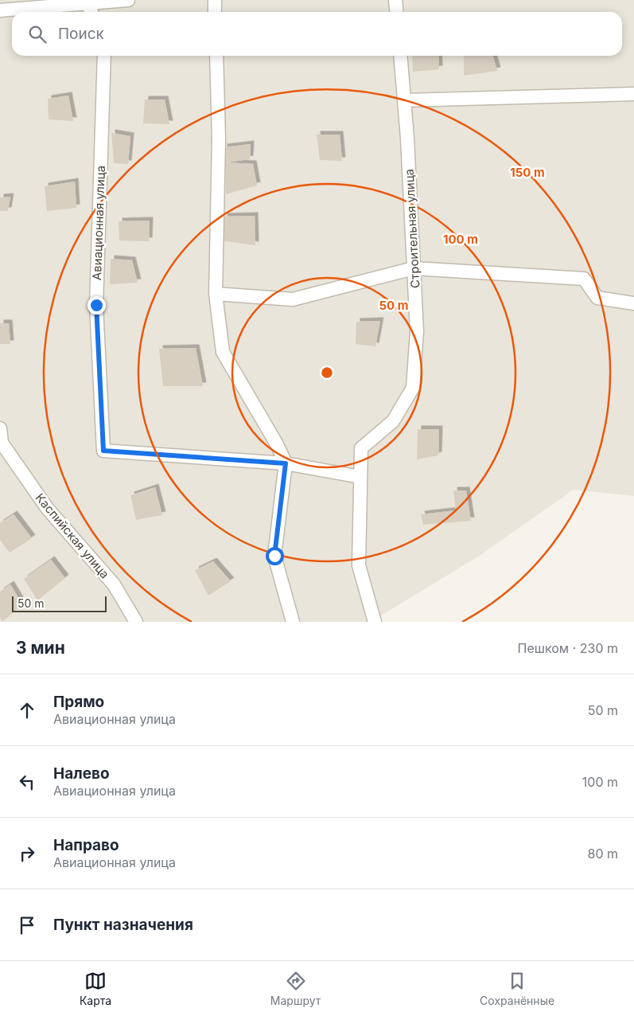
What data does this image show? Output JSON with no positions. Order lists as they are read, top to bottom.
{
  "streets": {
    "street": ["Авиационная улица", "Строительная улица", "Каспийская улица"]
  },
  "scale_bar": "50 m",
  "page": {
    "search": "Поиск",
    "scale": "50 m",
    "heading": ["3 мин", "Пешком · 230 m"],
    "list": [
      ["Прямо", "Авиационная улица", "50 m"],
      ["Налево", "Авиационная улица", "100 m"],
      ["Направо", "Авиационная улица", "80 m"],
      "Пункт назначения"
    ],
    "nav": ["Карта", "Маршрут", "Сохранённые"]
  },
  "rings": ["150 m", "100 m", "50 m"]
}
